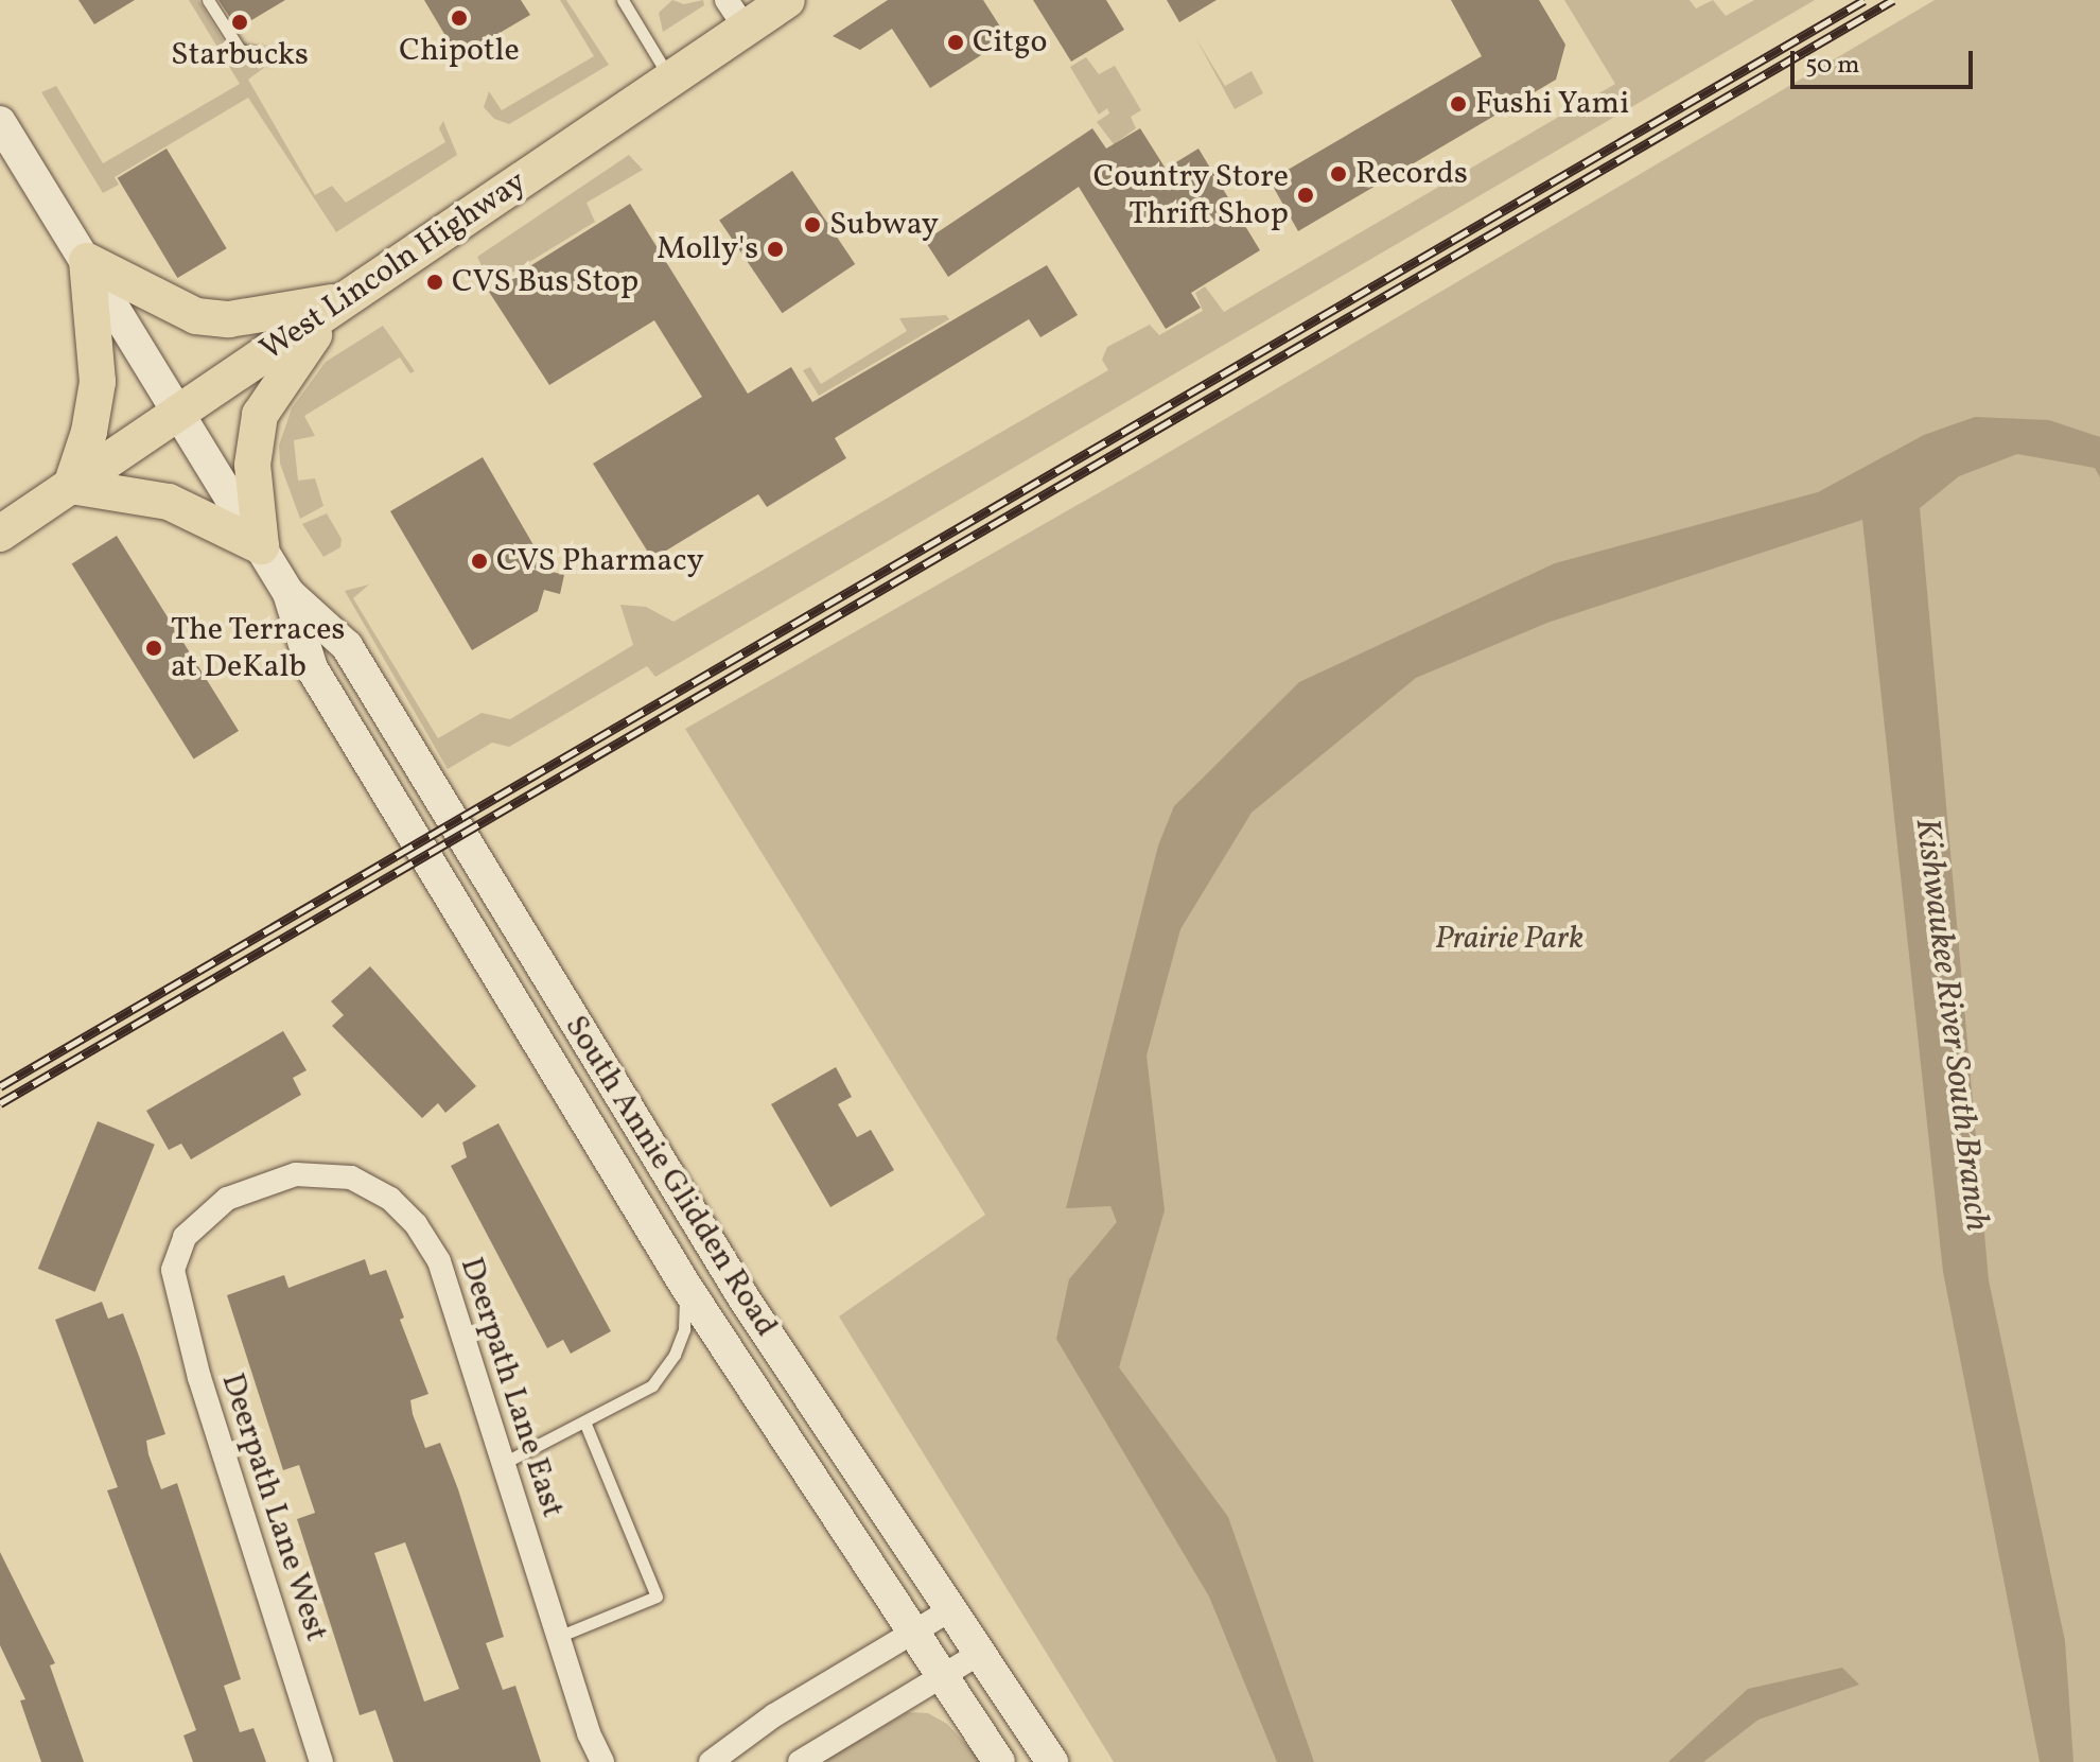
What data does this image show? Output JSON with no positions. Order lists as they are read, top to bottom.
{
  "streets": {
    "main road": ["West Lincoln Highway", "South Annie Glidden Road"],
    "street": ["Deerpath Lane East", "Deerpath Lane West"]
  },
  "crossings": [
    ["West Lincoln Highway", "South Annie Glidden Road"],
    ["Deerpath Lane East", "Deerpath Lane West"]
  ],
  "water": ["Kishwaukee River South Branch"],
  "parks": ["Prairie Park"],
  "places": [
    "Chipotle",
    "Starbucks",
    "Citgo",
    "Fushi Yami",
    "Records",
    "Country Store Thrift Shop",
    "Subway",
    "Molly's",
    "CVS Bus Stop",
    "CVS Pharmacy",
    "The Terraces at DeKalb"
  ],
  "scale_bar": "50 m"
}
